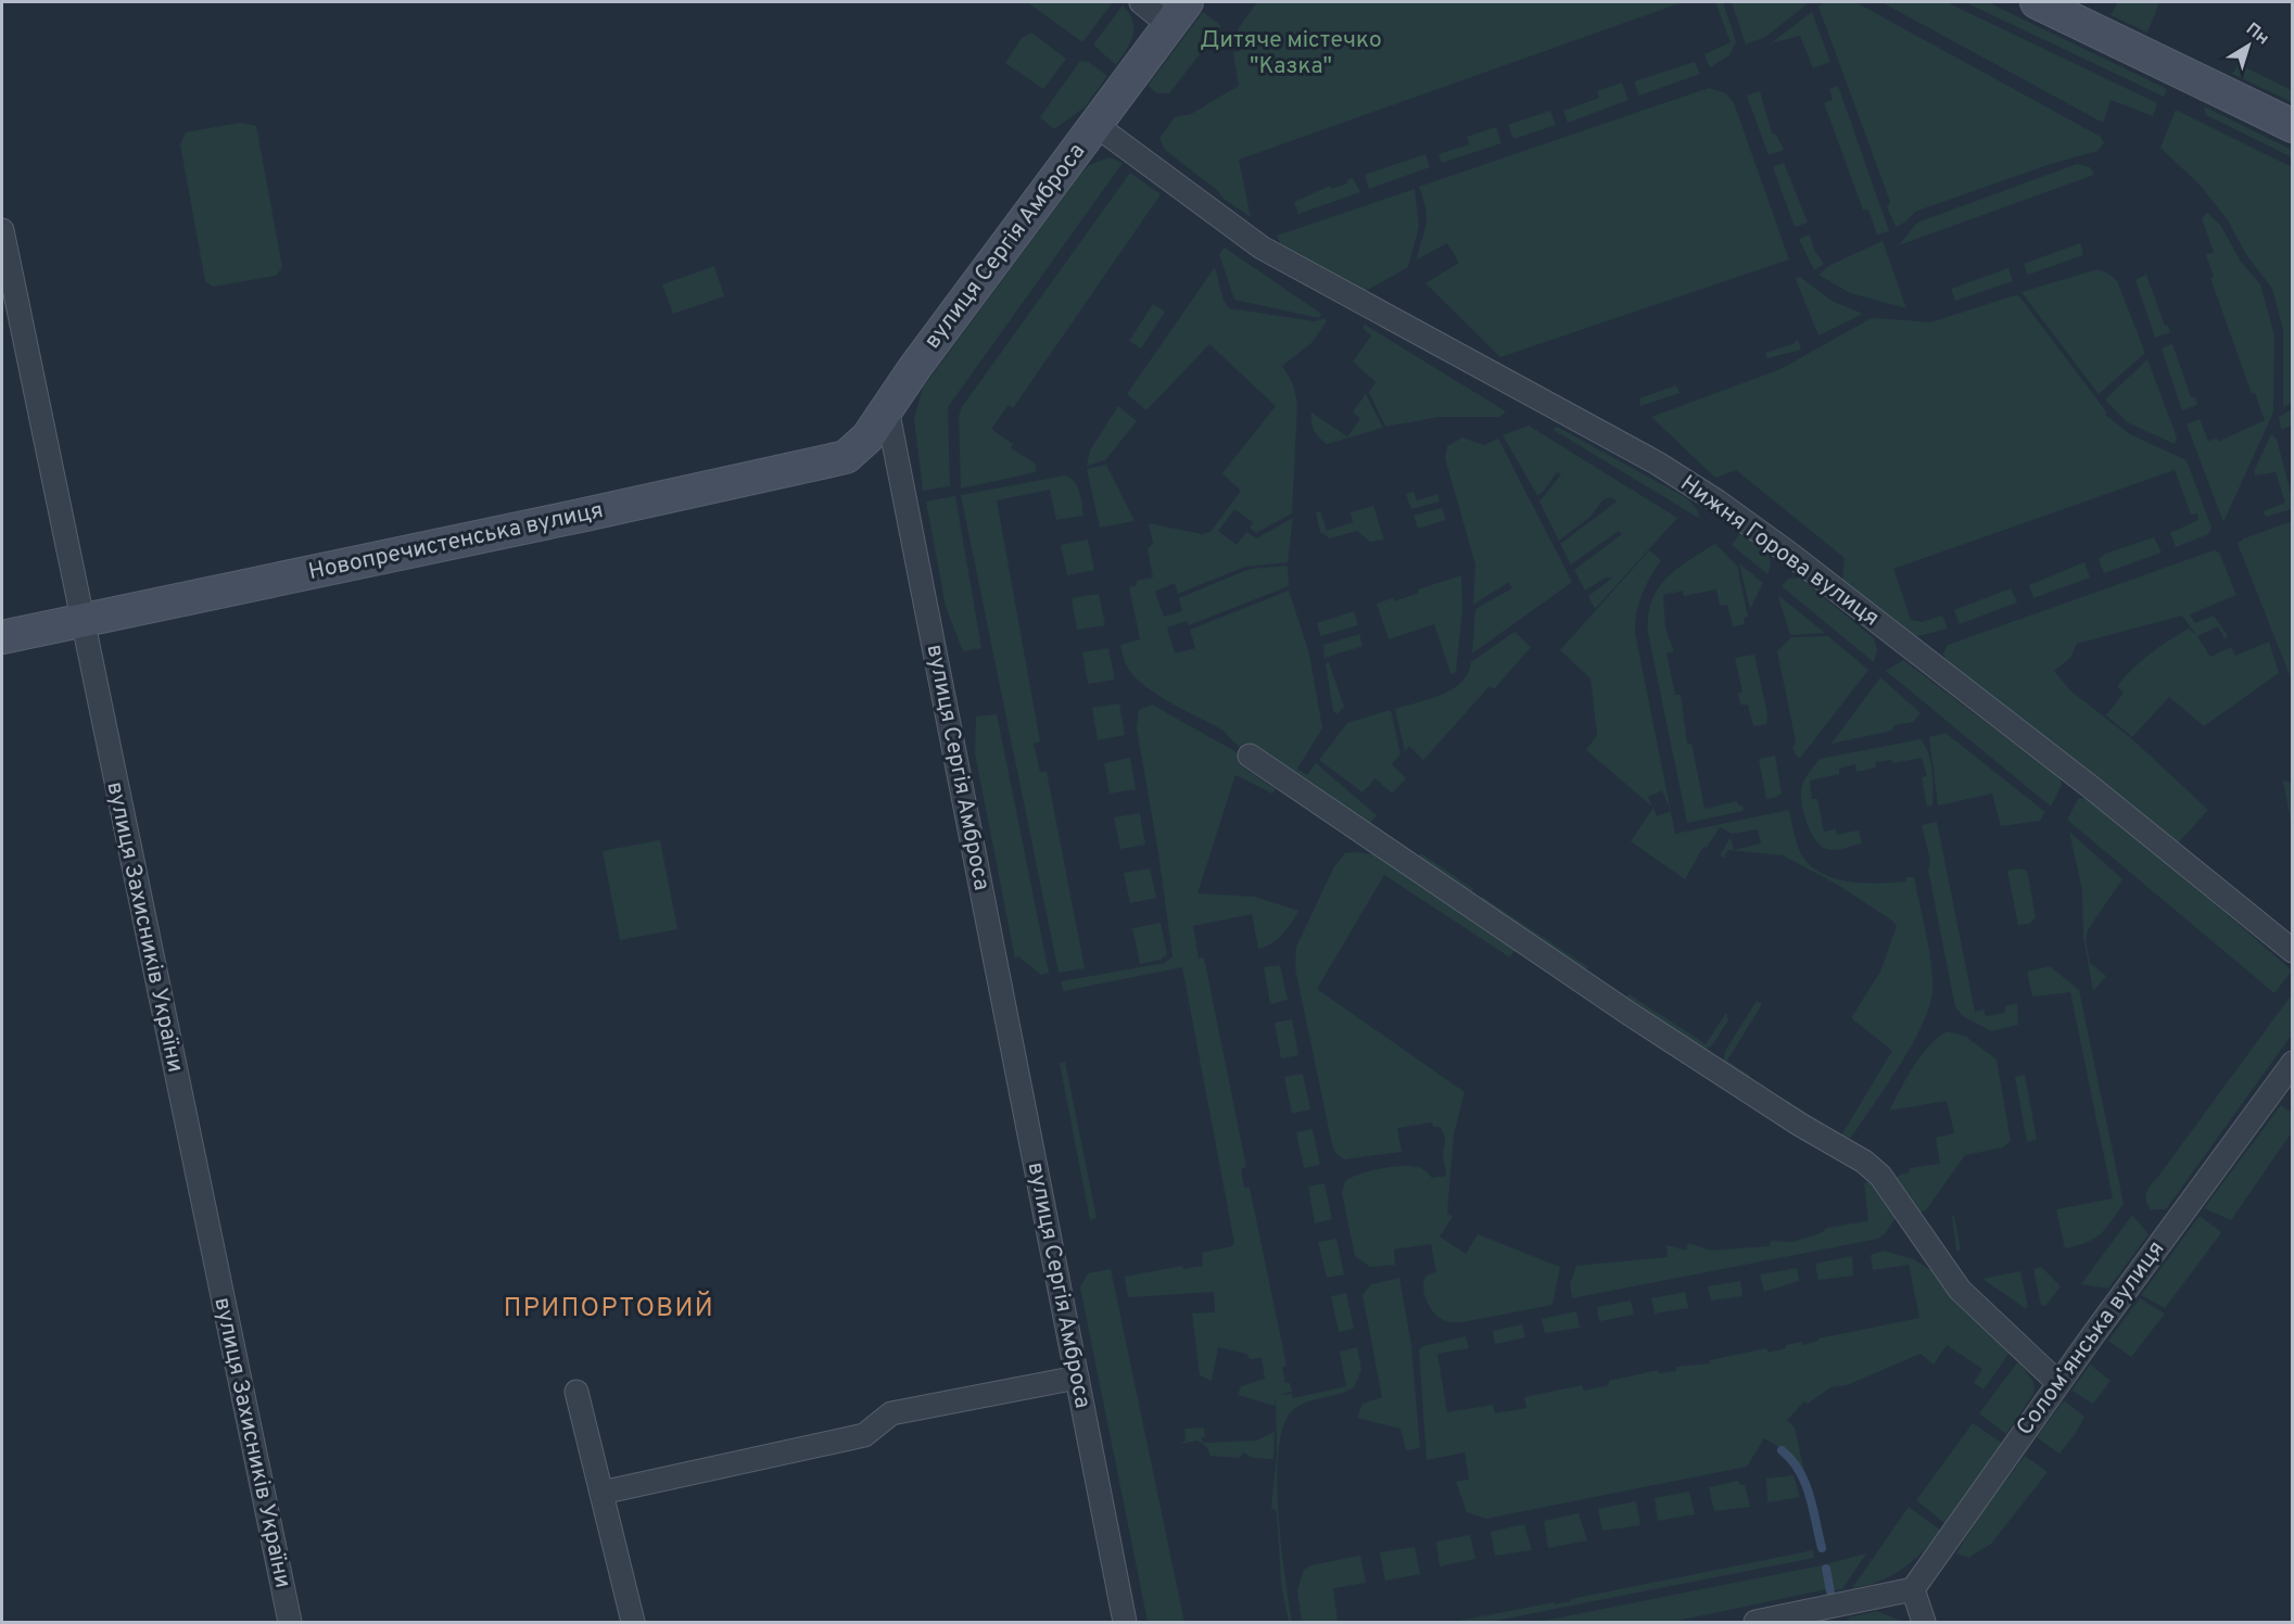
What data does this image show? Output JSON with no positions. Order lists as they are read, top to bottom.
{
  "streets": {
    "street": [
      "вулиця Сергія Амброса",
      "Новопречистенська вулиця",
      "Нижня Горова вулиця",
      "вулиця Захисників України",
      "Соломʼянська вулиця"
    ]
  },
  "crossings": [
    ["вулиця Сергія Амброса", "Новопречистенська вулиця"],
    ["вулиця Сергія Амброса", "Нижня Горова вулиця"],
    ["Новопречистенська вулиця", "вулиця Захисників України"]
  ],
  "districts": ["ПРИПОРТОВИЙ"],
  "parks": ["Дитяче містечко \"Казка\""],
  "north": "top right"
}
